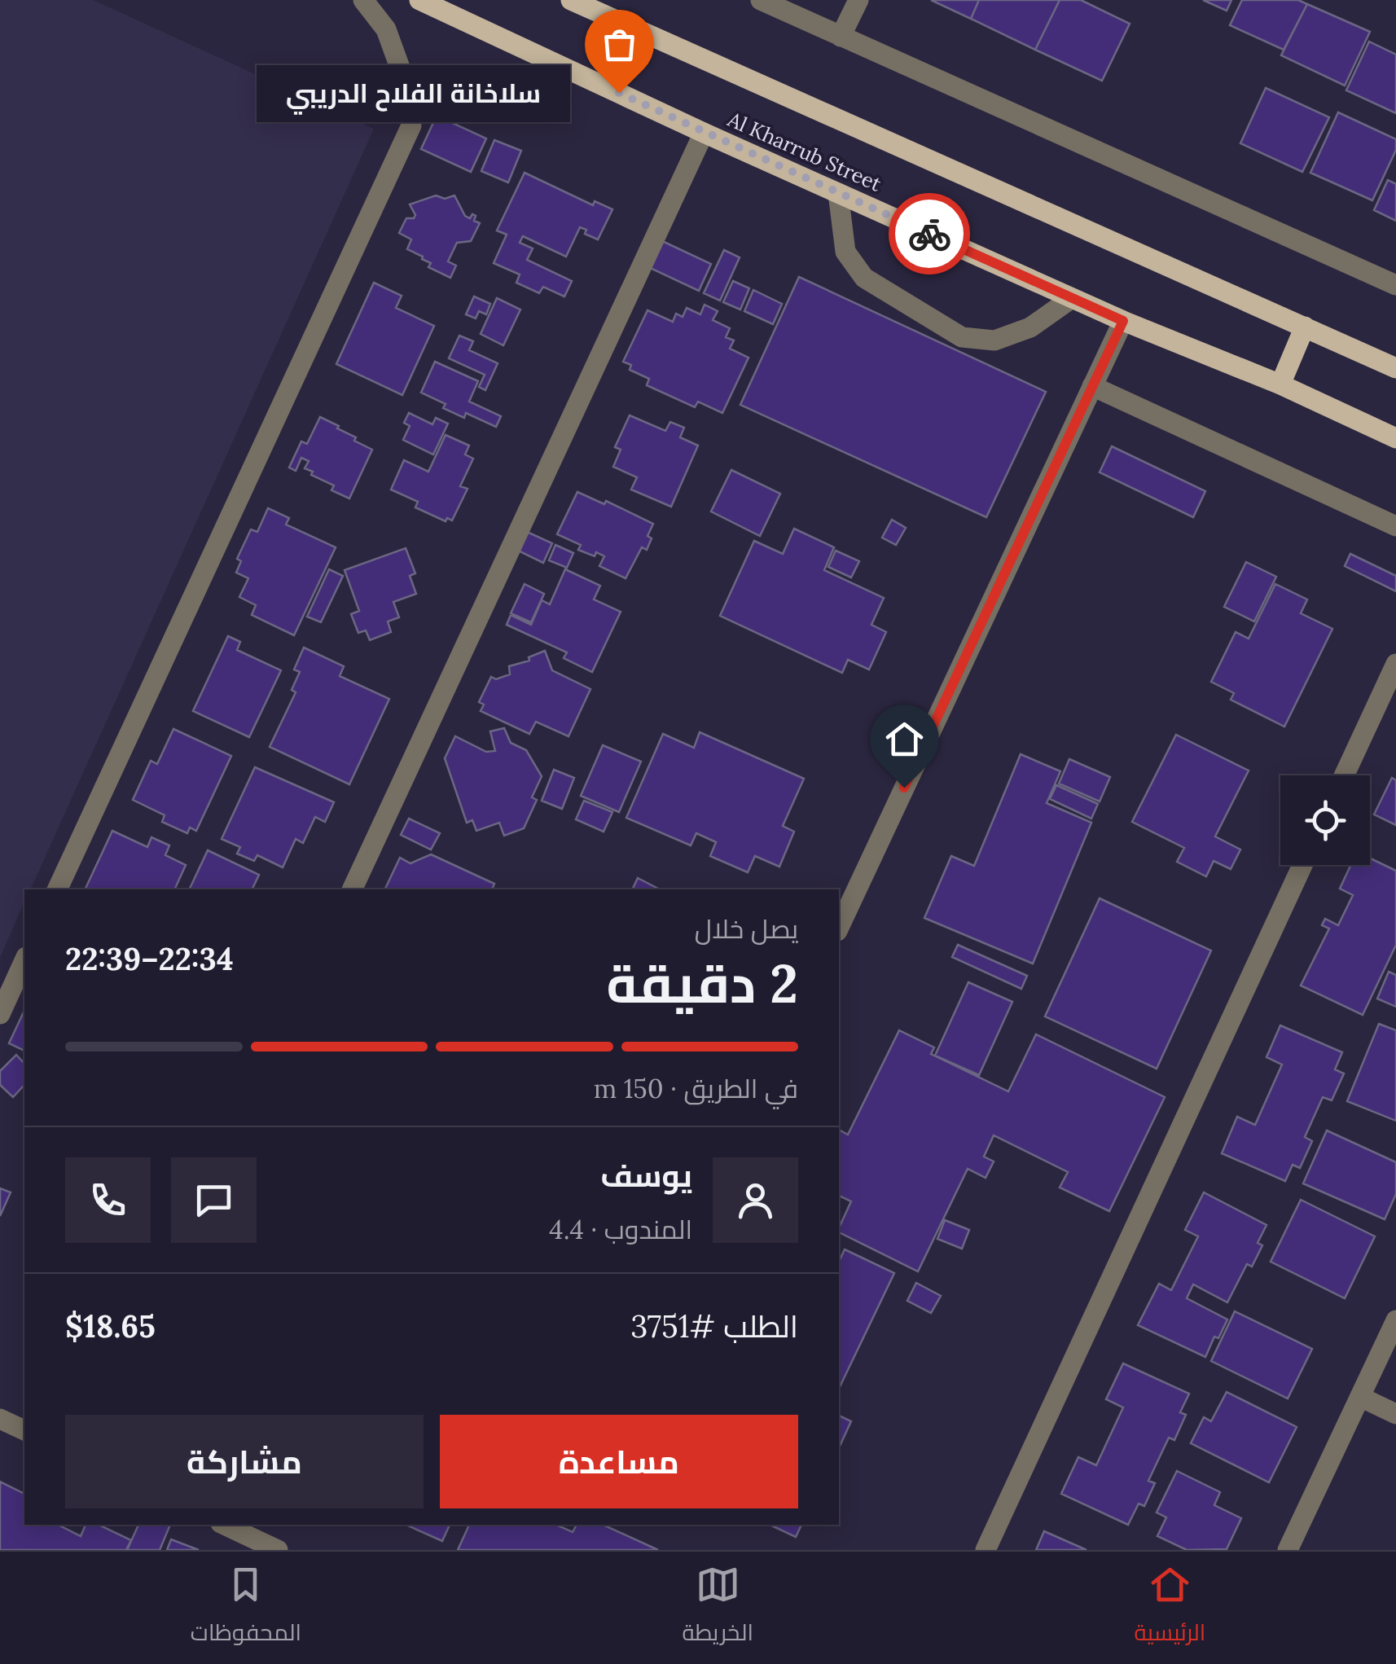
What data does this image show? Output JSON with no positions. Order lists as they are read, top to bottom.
{
  "streets": {
    "main road": ["Al Kharrub Street"]
  },
  "places": ["سلاخانة الفلاح الدريبي"],
  "page": {
    "bubble": "سلاخانة الفلاح الدريبي",
    "heading": ["2 دقيقة", "يصل خلال", "22:34–22:39"],
    "panel": [
      "يوسف",
      "المندوب · 4.4",
      "الطلب #3751",
      "$18.65"
    ],
    "bar": "في الطريق · 150 m",
    "buttons": ["مساعدة", "مشاركة"],
    "tabs": ["الرئيسية", "الخريطة", "المحفوظات"]
  }
}
